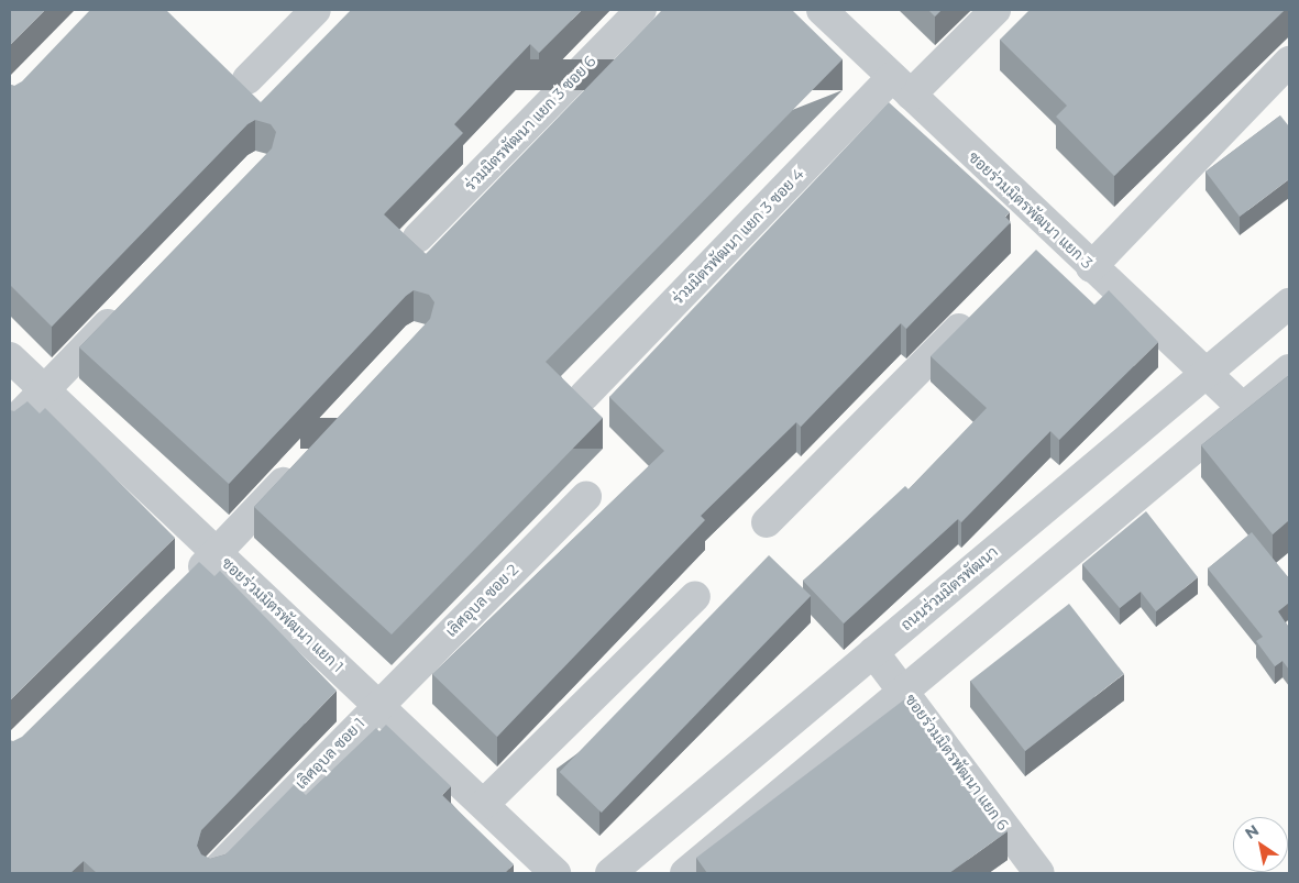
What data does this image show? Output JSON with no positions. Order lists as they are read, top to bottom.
{
  "streets": {
    "street": [
      "ร่วมมิตรพัฒนา แยก 3 ซอย 6",
      "ซอยร่วมมิตรพัฒนา แยก 3",
      "ร่วมมิตรพัฒนา แยก 3 ซอย 4",
      "ถนนร่วมมิตรพัฒนา",
      "เลิศอุบล ซอย 2",
      "ซอยร่วมมิตรพัฒนา แยก 1",
      "เลิศอุบล ซอย 1",
      "ซอยร่วมมิตรพัฒนา แยก 6"
    ]
  },
  "crossings": [
    ["ซอยร่วมมิตรพัฒนา แยก 3", "ร่วมมิตรพัฒนา แยก 3 ซอย 4"],
    ["ซอยร่วมมิตรพัฒนา แยก 3", "ถนนร่วมมิตรพัฒนา"],
    ["ถนนร่วมมิตรพัฒนา", "ซอยร่วมมิตรพัฒนา แยก 6"],
    ["เลิศอุบล ซอย 2", "ซอยร่วมมิตรพัฒนา แยก 1"],
    ["เลิศอุบล ซอย 2", "เลิศอุบล ซอย 1"],
    ["ซอยร่วมมิตรพัฒนา แยก 1", "เลิศอุบล ซอย 1"]
  ],
  "north": "top left"
}
